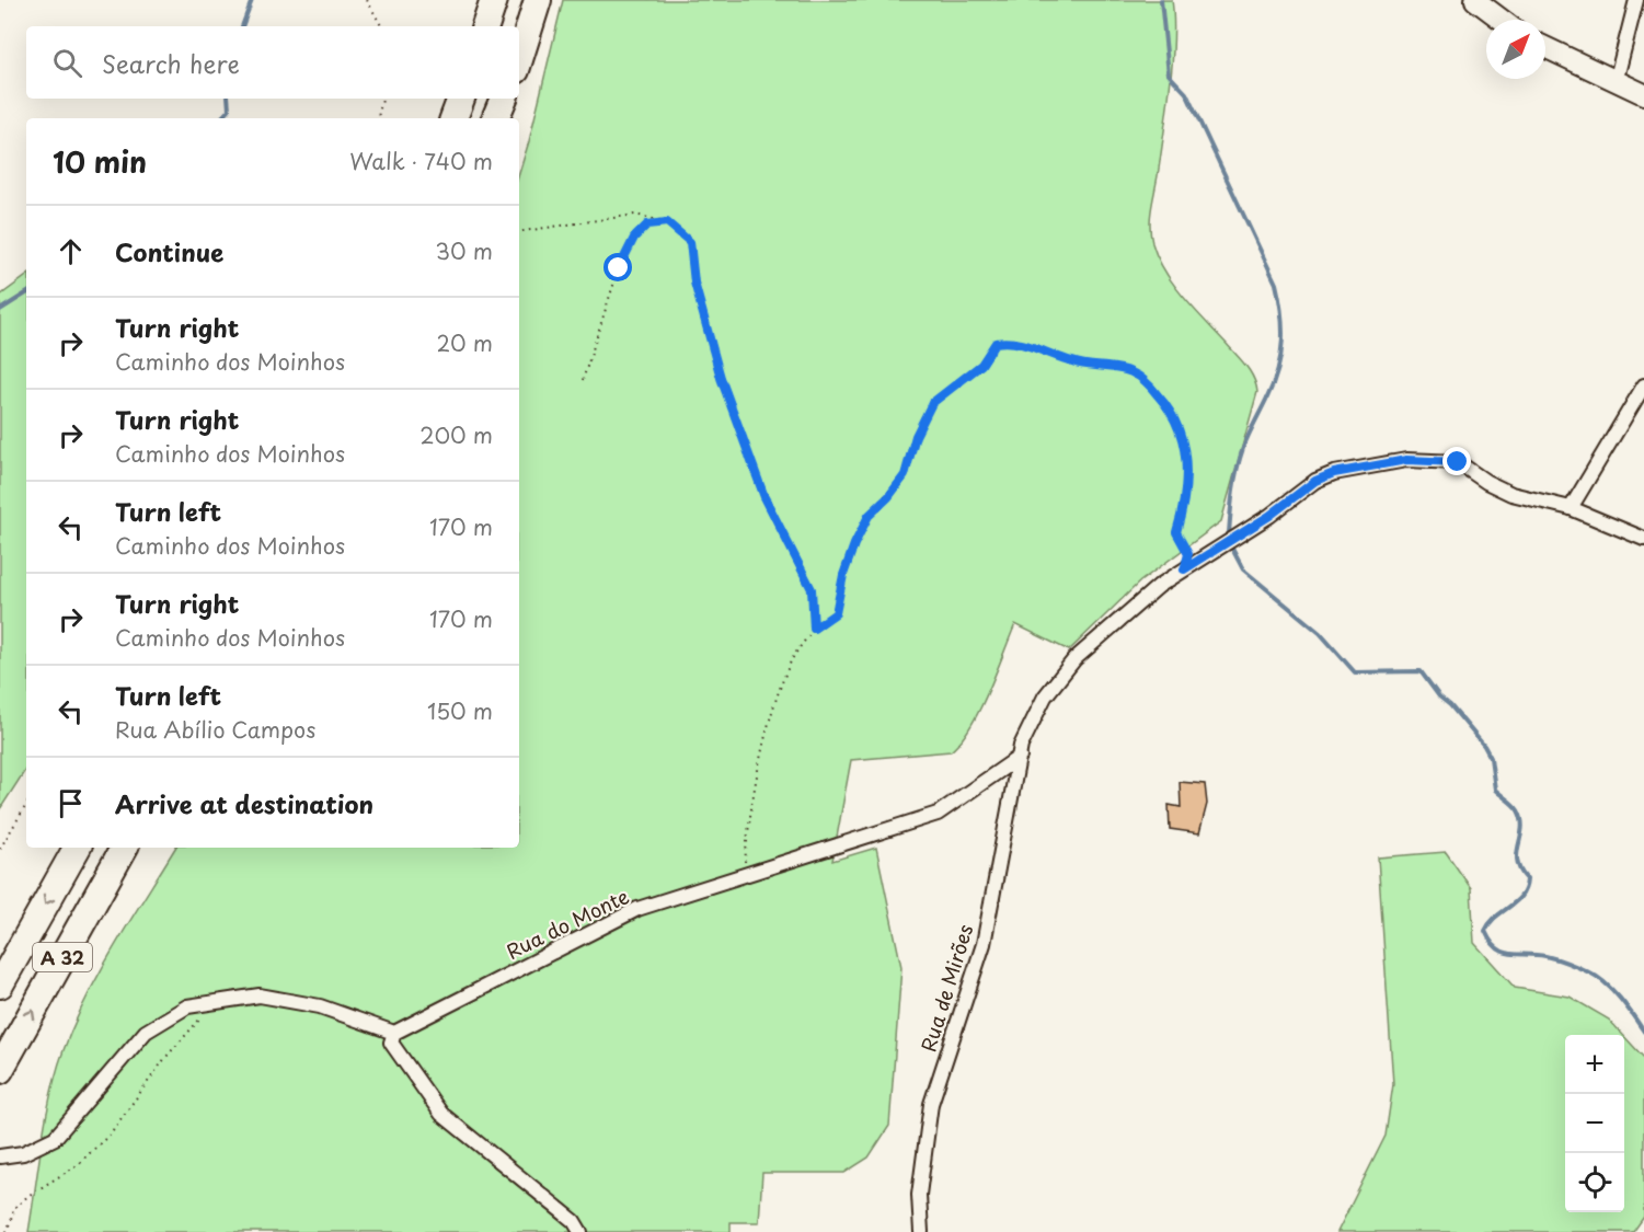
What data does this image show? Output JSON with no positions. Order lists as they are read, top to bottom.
{
  "streets": {
    "highway": ["A 32"],
    "street": ["Rua do Monte", "Rua de Mirões"]
  },
  "crossings": [
    ["Rua do Monte", "Rua de Mirões"]
  ],
  "north": "top right",
  "page": {
    "search": "Search here",
    "heading": ["10 min", "Walk · 740 m"],
    "list": [
      ["Continue", "30 m"],
      ["Turn right", "Caminho dos Moinhos", "20 m"],
      ["Turn right", "Caminho dos Moinhos", "200 m"],
      ["Turn left", "Caminho dos Moinhos", "170 m"],
      ["Turn right", "Caminho dos Moinhos", "170 m"],
      ["Turn left", "Rua Abílio Campos", "150 m"],
      "Arrive at destination"
    ],
    "map_buttons": ["+", "−"]
  }
}
